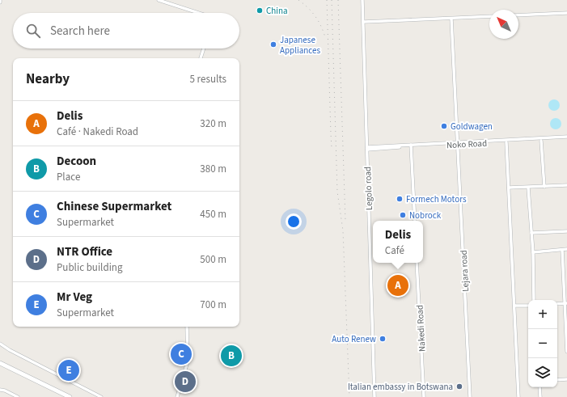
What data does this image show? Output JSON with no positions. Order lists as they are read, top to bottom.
{
  "streets": {
    "street": [
      "Noko Road",
      "Legolo road",
      "Lejara road",
      "Nakedi Road"
    ]
  },
  "crossings": [
    ["Noko Road", "Legolo road"],
    ["Noko Road", "Lejara road"]
  ],
  "places": [
    "China",
    "Japanese Appliances",
    "Goldwagen",
    "Formech Motors",
    "Nobrock",
    "Auto Renew",
    "Italian embassy in Botswana"
  ],
  "north": "top left",
  "page": {
    "search": "Search here",
    "heading": ["Nearby", "5 results"],
    "list": [
      {
        "mark": "A",
        "name": "Delis",
        "note": "Café · Nakedi Road",
        "value": "320 m"
      },
      {
        "mark": "B",
        "name": "Decoon",
        "note": "Place",
        "value": "380 m"
      },
      {
        "mark": "C",
        "name": "Chinese Supermarket",
        "note": "Supermarket",
        "value": "450 m"
      },
      {
        "mark": "D",
        "name": "NTR Office",
        "note": "Public building",
        "value": "500 m"
      },
      {
        "mark": "E",
        "name": "Mr Veg",
        "note": "Supermarket",
        "value": "700 m"
      }
    ],
    "popup": ["Delis", "Café"],
    "pins": [
      "A",
      "C",
      "B",
      "E",
      "D"
    ],
    "map_buttons": ["+", "−"]
  }
}
